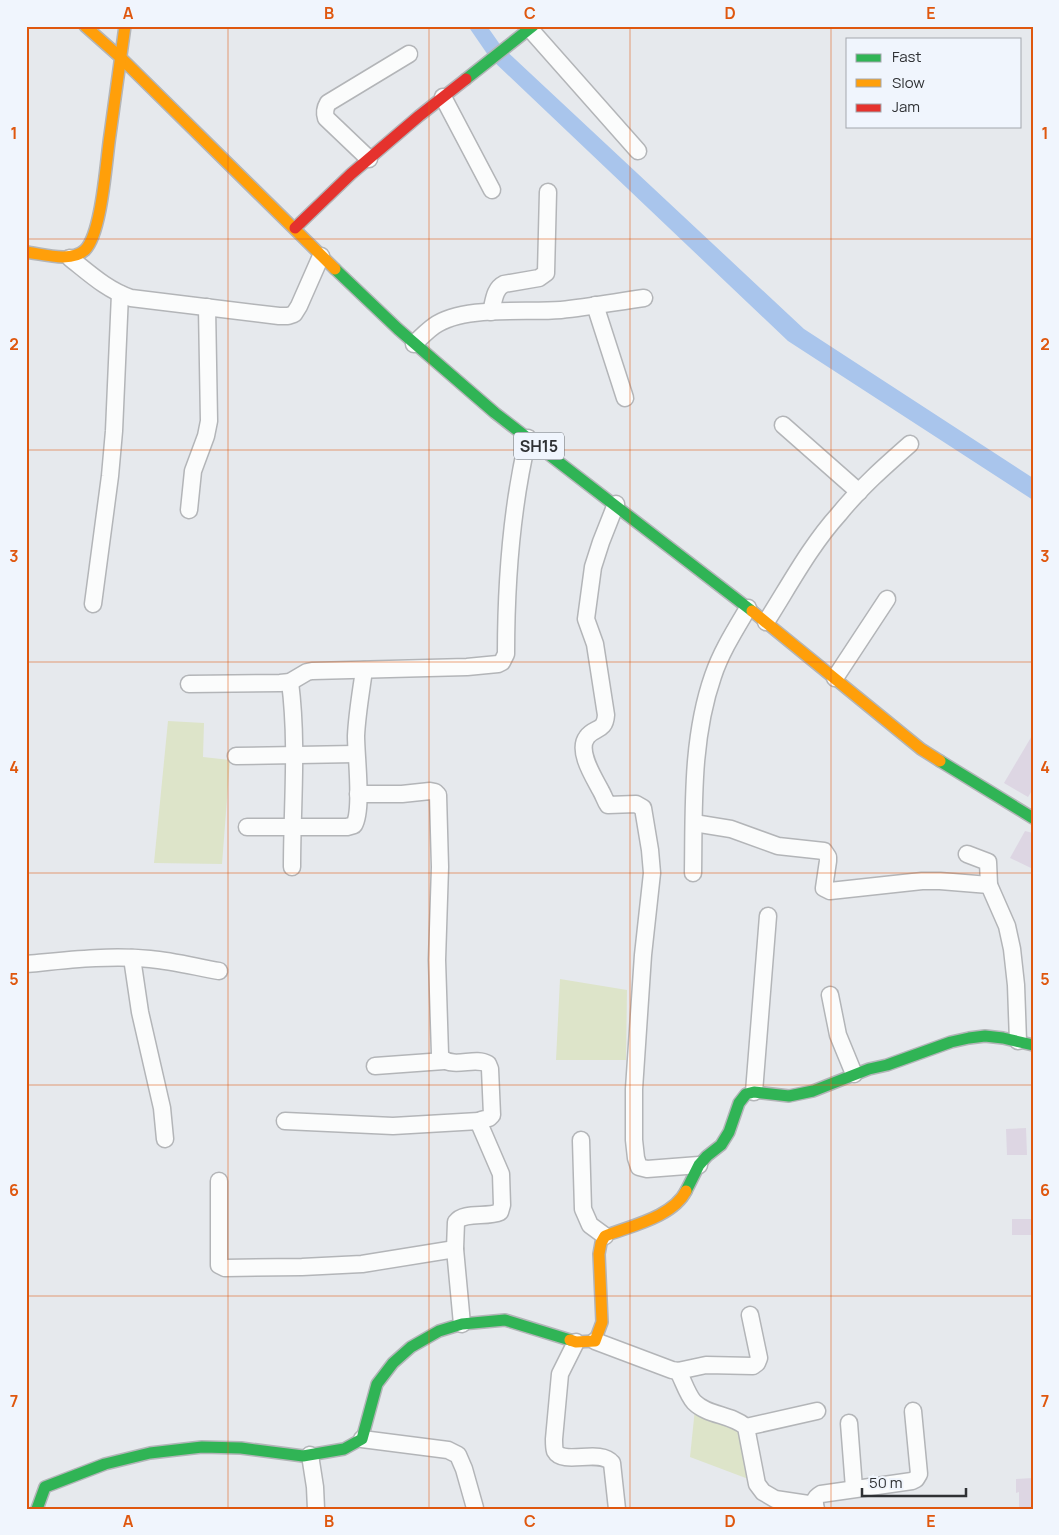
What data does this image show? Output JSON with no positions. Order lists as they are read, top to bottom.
{
  "streets": {
    "main road": ["SH15"]
  },
  "legend": ["Fast", "Slow", "Jam"],
  "scale_bar": "50 m",
  "grid": {
    "columns": [
      "A",
      "B",
      "C",
      "D",
      "E"
    ],
    "rows": [
      "1",
      "2",
      "3",
      "4",
      "5",
      "6",
      "7"
    ]
  }
}
